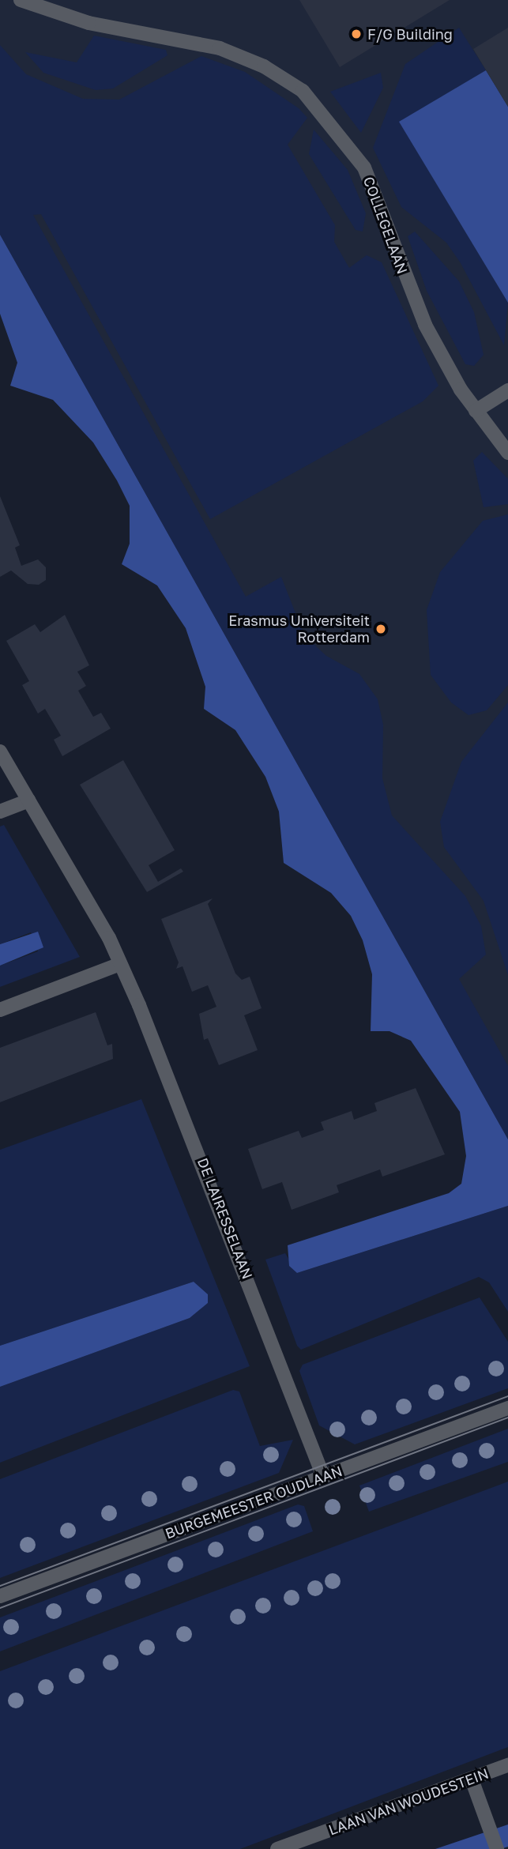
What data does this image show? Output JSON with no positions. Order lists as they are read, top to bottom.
{
  "streets": {
    "street": [
      "COLLEGELAAN",
      "DE LAIRESSELAAN",
      "BURGEMEESTER OUDLAAN",
      "LAAN VAN WOUDESTEIN"
    ]
  },
  "crossings": [
    ["DE LAIRESSELAAN", "BURGEMEESTER OUDLAAN"]
  ],
  "places": ["F/G Building", "Erasmus Universiteit Rotterdam"]
}
